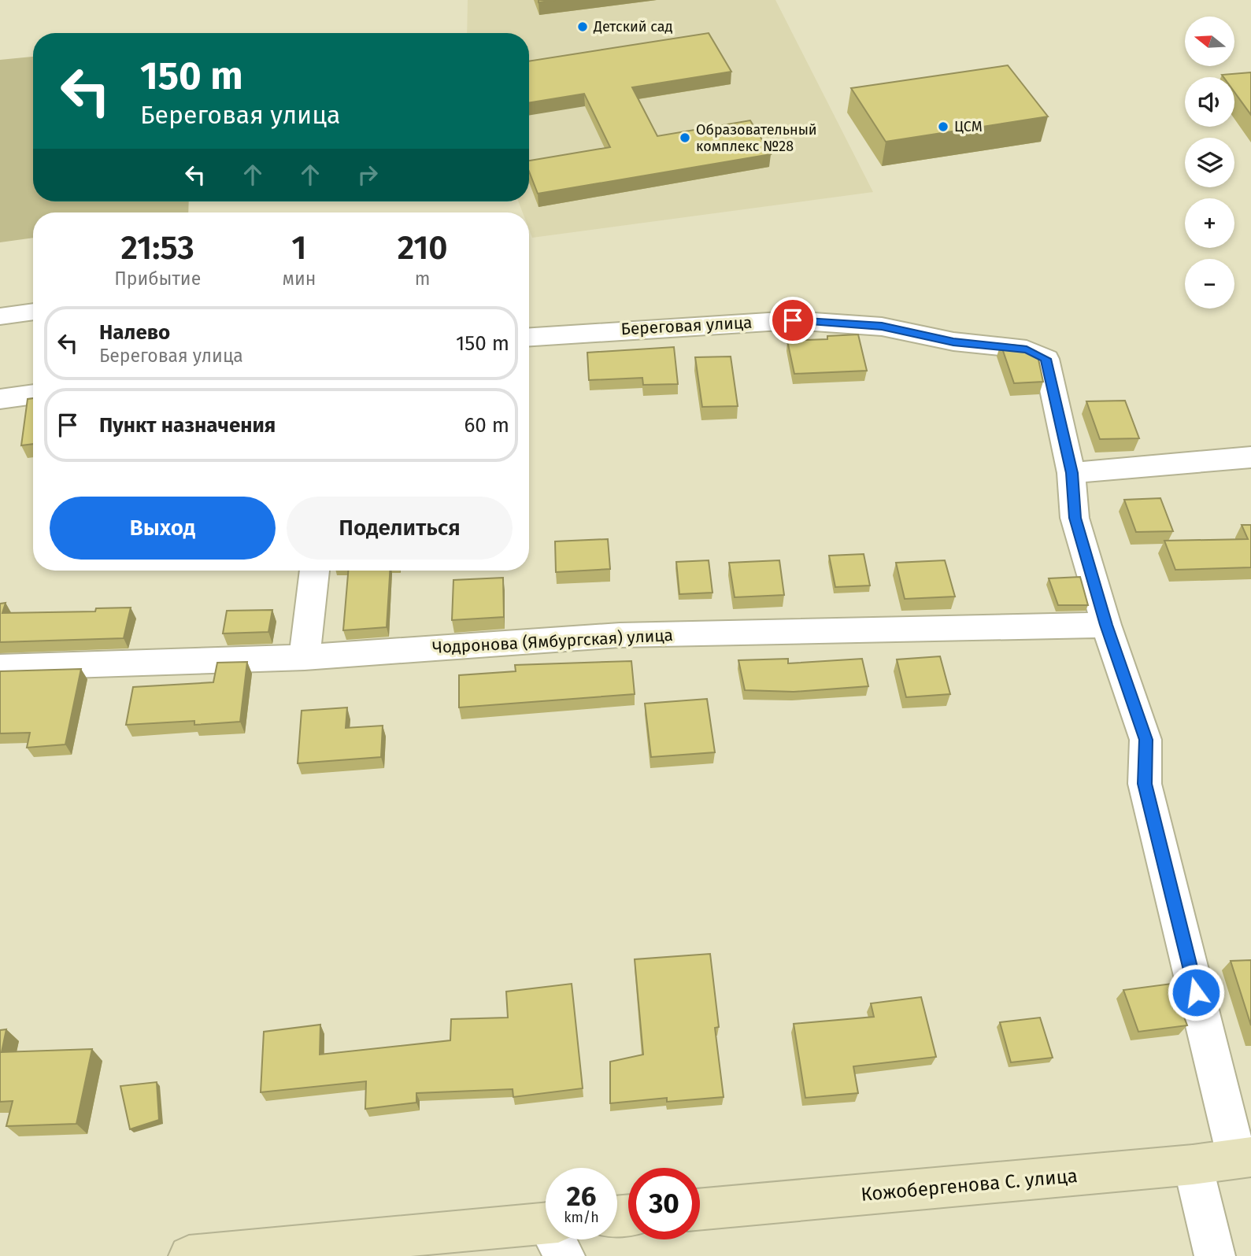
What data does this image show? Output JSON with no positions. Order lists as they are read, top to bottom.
{
  "streets": {
    "main road": ["Кожобергенова С. улица"],
    "street": ["Береговая улица", "Чодронова (Ямбургская) улица"]
  },
  "crossings": [
    ["Береговая улица", "Чодронова (Ямбургская) улица"],
    ["Береговая улица", "Кожобергенова С. улица"]
  ],
  "places": ["Детский сад", "ЦСМ", "Образовательный комплекс №28"],
  "north": "left",
  "page": {
    "map_buttons": ["+", "−"],
    "turn": ["150 m", "Береговая улица"],
    "eta": [
      "21:53",
      "Прибытие",
      "1",
      "мин",
      "210",
      "m"
    ],
    "list": [
      {
        "name": "Налево",
        "note": "Береговая улица",
        "value": "150 m"
      },
      {
        "name": "Пункт назначения",
        "value": "60 m"
      }
    ],
    "buttons": ["Выход", "Поделиться"],
    "speed": "26 km/h",
    "limit": "30"
  }
}
